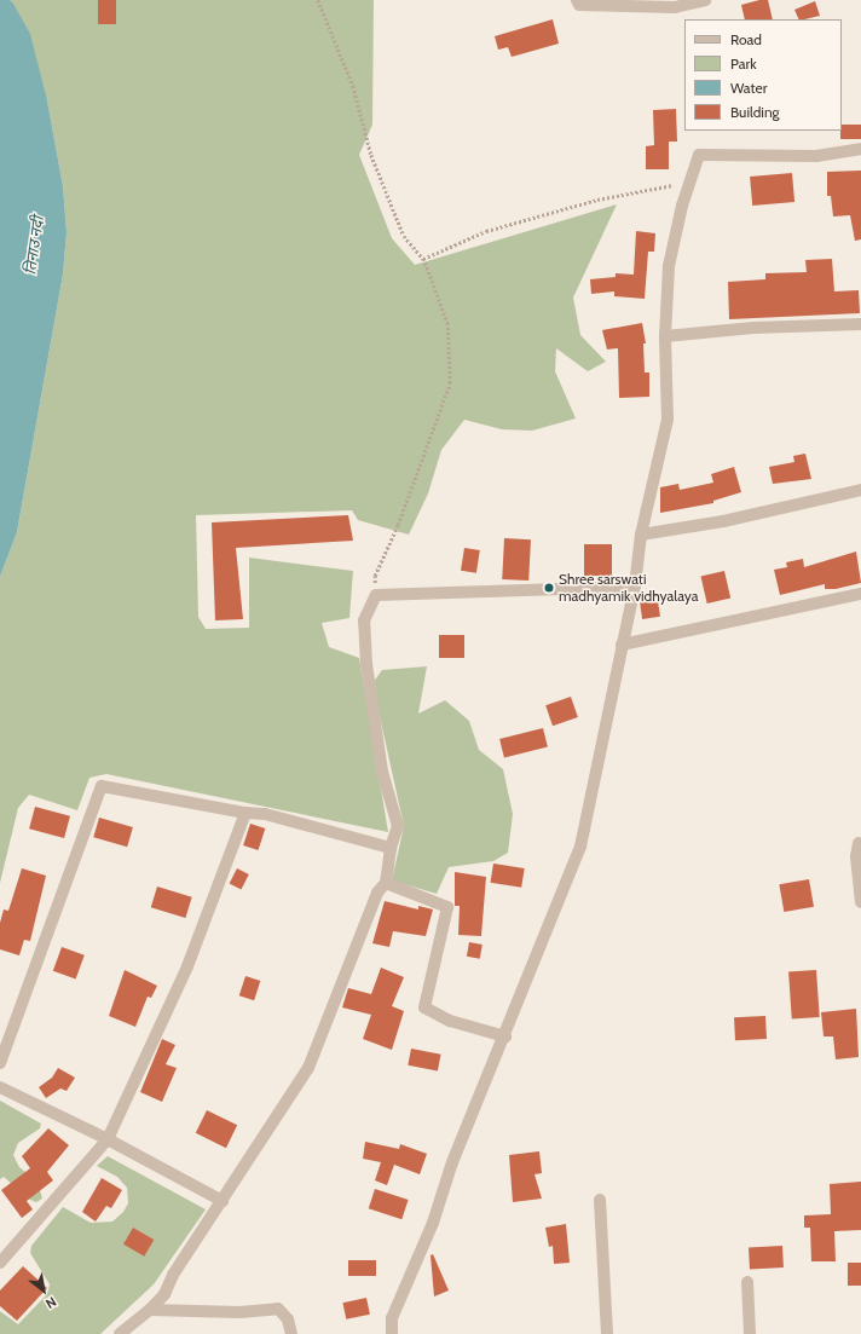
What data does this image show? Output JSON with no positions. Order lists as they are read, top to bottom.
{
  "water": ["तिनाउ नदी"],
  "places": ["Shree sarswati madhyamik vidhyalaya"],
  "legend": [
    "Road",
    "Park",
    "Water",
    "Building"
  ],
  "north": "bottom right"
}
